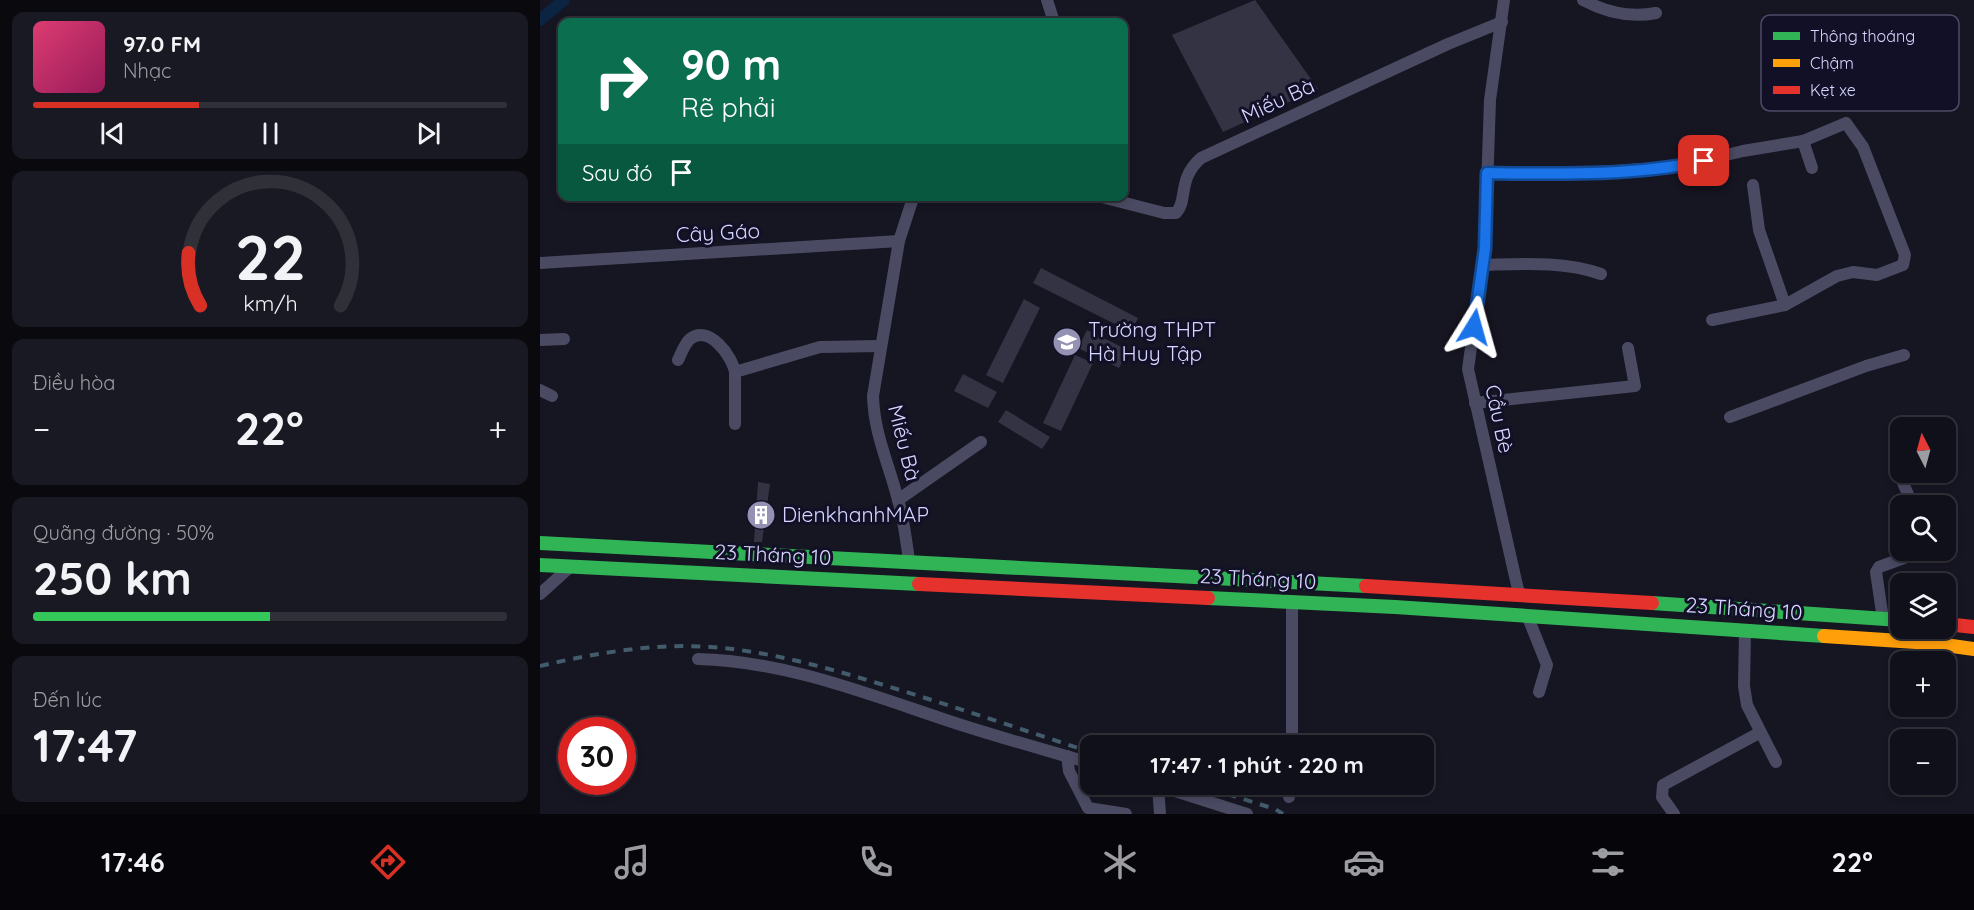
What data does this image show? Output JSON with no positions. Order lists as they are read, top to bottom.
{
  "streets": {
    "main road": ["23 Tháng 10"],
    "street": ["Miếu Bà", "Cây Gáo", "Cầu Bè"]
  },
  "crossings": [
    ["Miếu Bà", "Cây Gáo"],
    ["Miếu Bà", "Cầu Bè"],
    ["Miếu Bà", "23 Tháng 10"],
    ["Cầu Bè", "23 Tháng 10"]
  ],
  "places": {
    "school or university": ["Trường THPT Hà Huy Tập"],
    "building": ["DienkhanhMAP"]
  },
  "legend": ["Thông thoáng", "Chậm", "Kẹt xe"],
  "north": "top",
  "page": {
    "turn": ["90 m", "Rẽ phải"],
    "song": ["97.0 FM", "Nhạc"],
    "then": "Sau đó",
    "tile": [
      "Điều hòa",
      ["Quãng đường · 50%", "250 km"],
      ["Đến lúc", "17:47"]
    ],
    "heat": ["−", "22°", "+"],
    "map_buttons": ["+", "−"],
    "limit": "30",
    "trip": "17:47 · 1 phút · 220 m",
    "tabs": ["17:46", "22°"],
    "gauge": ["22", "km/h"]
  }
}
